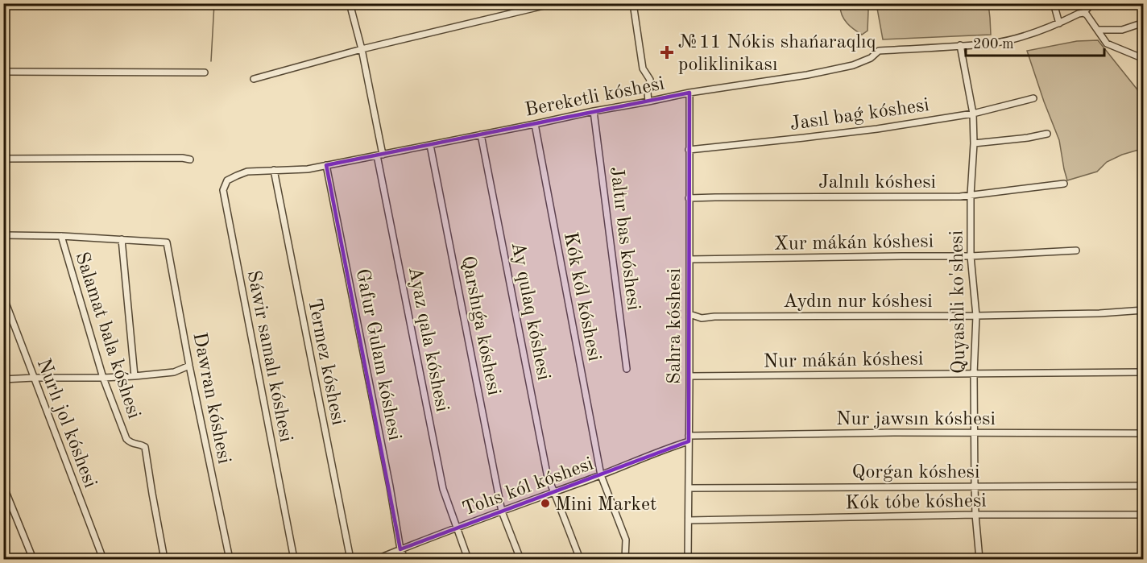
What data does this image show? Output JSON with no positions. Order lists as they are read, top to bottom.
{
  "streets": {
    "street": [
      "Bereketli kóshesi",
      "Jasıl baǵ kóshesi",
      "Jalnılı kóshesi",
      "Jaltır bas kóshesi",
      "Xur mákán kóshesi",
      "Kók kól kóshesi",
      "Aydın nur kóshesi",
      "Quyashli ko'shesi",
      "Ay qulaq kóshesi",
      "Qarshıǵa kóshesi",
      "Sahra kóshesi",
      "Salamat bala kóshesi",
      "Ayaz qala kóshesi",
      "Gafur Gulam kóshesi",
      "Sáwir samalı kóshesi",
      "Nur mákán kóshesi",
      "Termez kóshesi",
      "Dawran kóshesi",
      "Nur jawsın kóshesi",
      "Nurlı jol kóshesi",
      "Qorǵan kóshesi",
      "Tolıs kól kóshesi",
      "Kók tóbe kóshesi"
    ]
  },
  "crossings": [
    ["Bereketli kóshesi", "Jaltır bas kóshesi"],
    ["Bereketli kóshesi", "Kók kól kóshesi"],
    ["Bereketli kóshesi", "Quyashli ko'shesi"],
    ["Bereketli kóshesi", "Ay qulaq kóshesi"],
    ["Bereketli kóshesi", "Qarshıǵa kóshesi"],
    ["Bereketli kóshesi", "Sahra kóshesi"],
    ["Bereketli kóshesi", "Ayaz qala kóshesi"],
    ["Bereketli kóshesi", "Gafur Gulam kóshesi"],
    ["Bereketli kóshesi", "Sáwir samalı kóshesi"],
    ["Bereketli kóshesi", "Termez kóshesi"],
    ["Jasıl baǵ kóshesi", "Quyashli ko'shesi"],
    ["Jasıl baǵ kóshesi", "Sahra kóshesi"],
    ["Jalnılı kóshesi", "Quyashli ko'shesi"],
    ["Jalnılı kóshesi", "Sahra kóshesi"],
    ["Xur mákán kóshesi", "Quyashli ko'shesi"],
    ["Xur mákán kóshesi", "Sahra kóshesi"],
    ["Kók kól kóshesi", "Tolıs kól kóshesi"],
    ["Aydın nur kóshesi", "Quyashli ko'shesi"],
    ["Aydın nur kóshesi", "Sahra kóshesi"],
    ["Quyashli ko'shesi", "Nur mákán kóshesi"],
    ["Quyashli ko'shesi", "Nur jawsın kóshesi"],
    ["Quyashli ko'shesi", "Qorǵan kóshesi"],
    ["Quyashli ko'shesi", "Kók tóbe kóshesi"],
    ["Ay qulaq kóshesi", "Tolıs kól kóshesi"],
    ["Qarshıǵa kóshesi", "Tolıs kól kóshesi"],
    ["Sahra kóshesi", "Nur mákán kóshesi"],
    ["Sahra kóshesi", "Nur jawsın kóshesi"],
    ["Sahra kóshesi", "Qorǵan kóshesi"],
    ["Sahra kóshesi", "Tolıs kól kóshesi"],
    ["Sahra kóshesi", "Kók tóbe kóshesi"],
    ["Ayaz qala kóshesi", "Tolıs kól kóshesi"],
    ["Gafur Gulam kóshesi", "Tolıs kól kóshesi"],
    ["Nur jawsın kóshesi", "Tolıs kól kóshesi"]
  ],
  "places": {
    "health": ["№11 Nókis shańaraqlıq poliklinikası"],
    "other": ["Mini Market"]
  },
  "scale_bar": "200 m"
}
